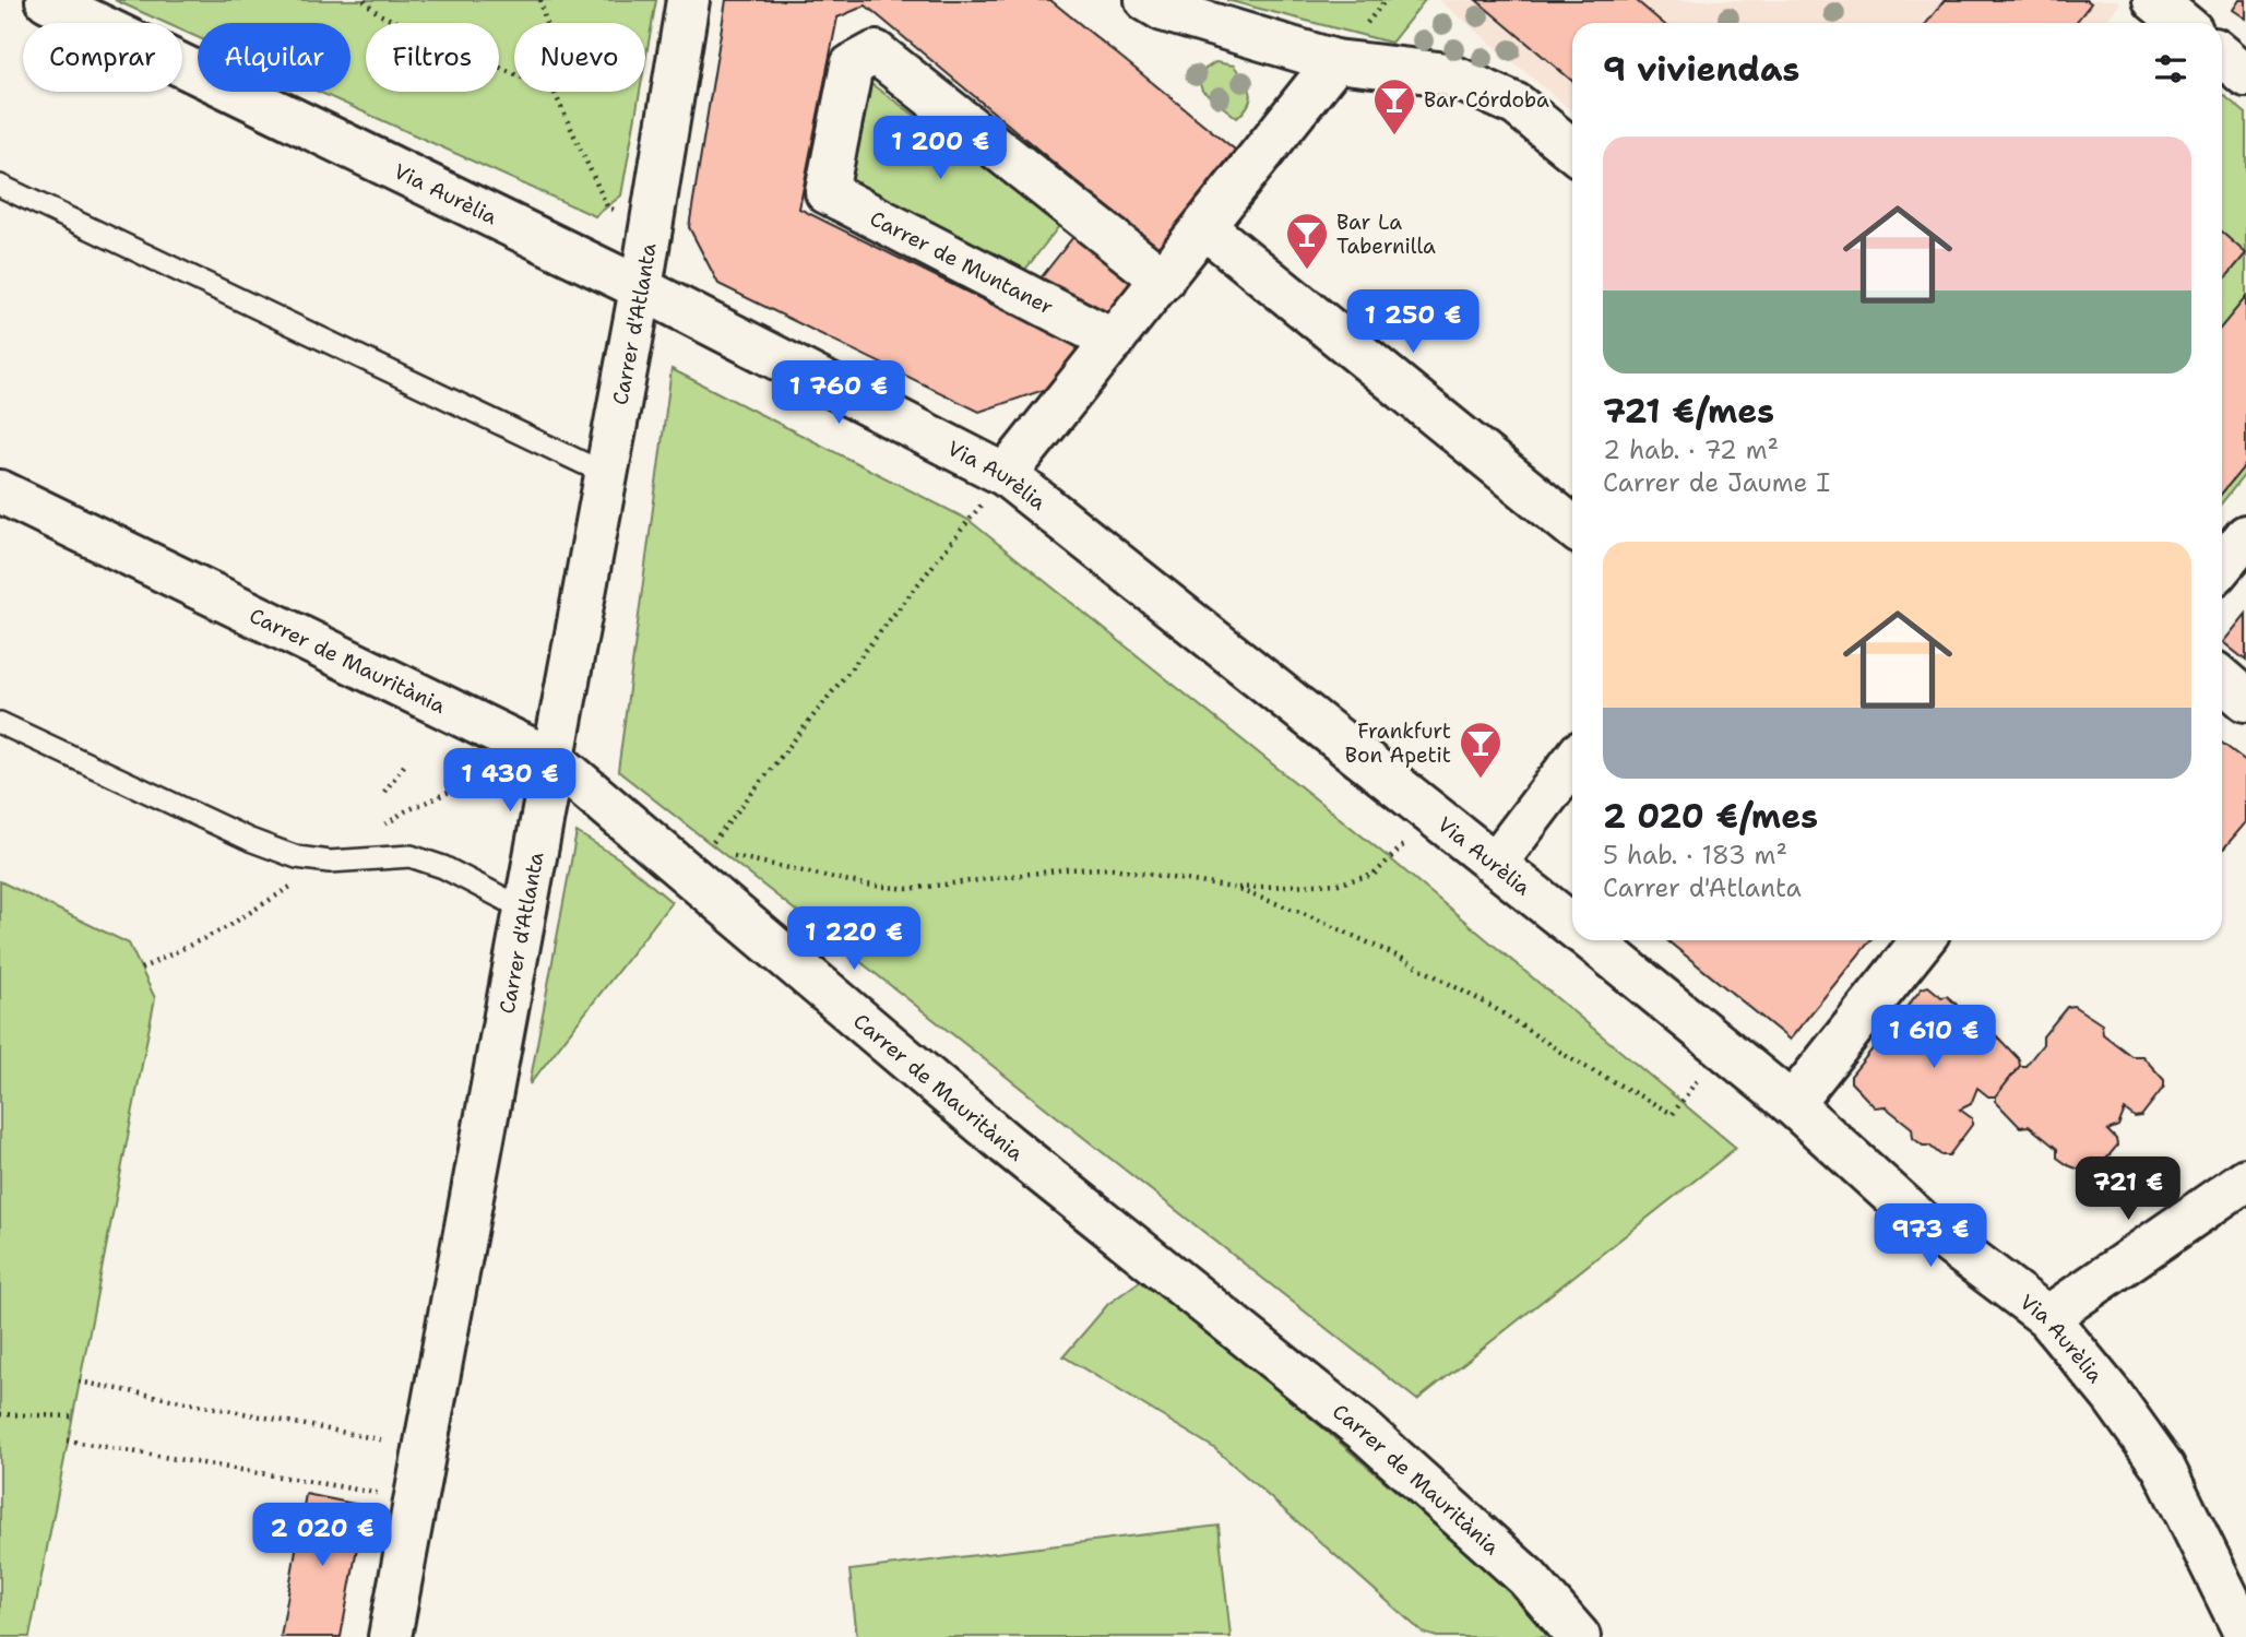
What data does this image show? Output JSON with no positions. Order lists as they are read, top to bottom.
{
  "streets": {
    "street": [
      "Via Aurèlia",
      "Carrer de Muntaner",
      "Carrer d'Atlanta",
      "Carrer de Mauritània"
    ]
  },
  "crossings": [
    ["Via Aurèlia", "Carrer d'Atlanta"],
    ["Carrer d'Atlanta", "Carrer de Mauritània"]
  ],
  "places": {
    "bar": ["Bar Córdoba", "Bar La Tabernilla", "Frankfurt Bon Apetit"]
  },
  "page": {
    "chip": [
      "Comprar",
      "Alquilar",
      "Filtros",
      "Nuevo"
    ],
    "heading": "9 viviendas",
    "list": [
      {
        "name": "721 €/mes",
        "note": "2 hab. · 72 m² · Carrer de Jaume I"
      },
      {
        "name": "2 020 €/mes",
        "note": "5 hab. · 183 m² · Carrer d'Atlanta"
      }
    ],
    "price": [
      "1 200 €",
      "1 250 €",
      "1 760 €",
      "1 430 €",
      "1 220 €",
      "1 610 €",
      "721 €",
      "973 €",
      "2 020 €"
    ]
  }
}
